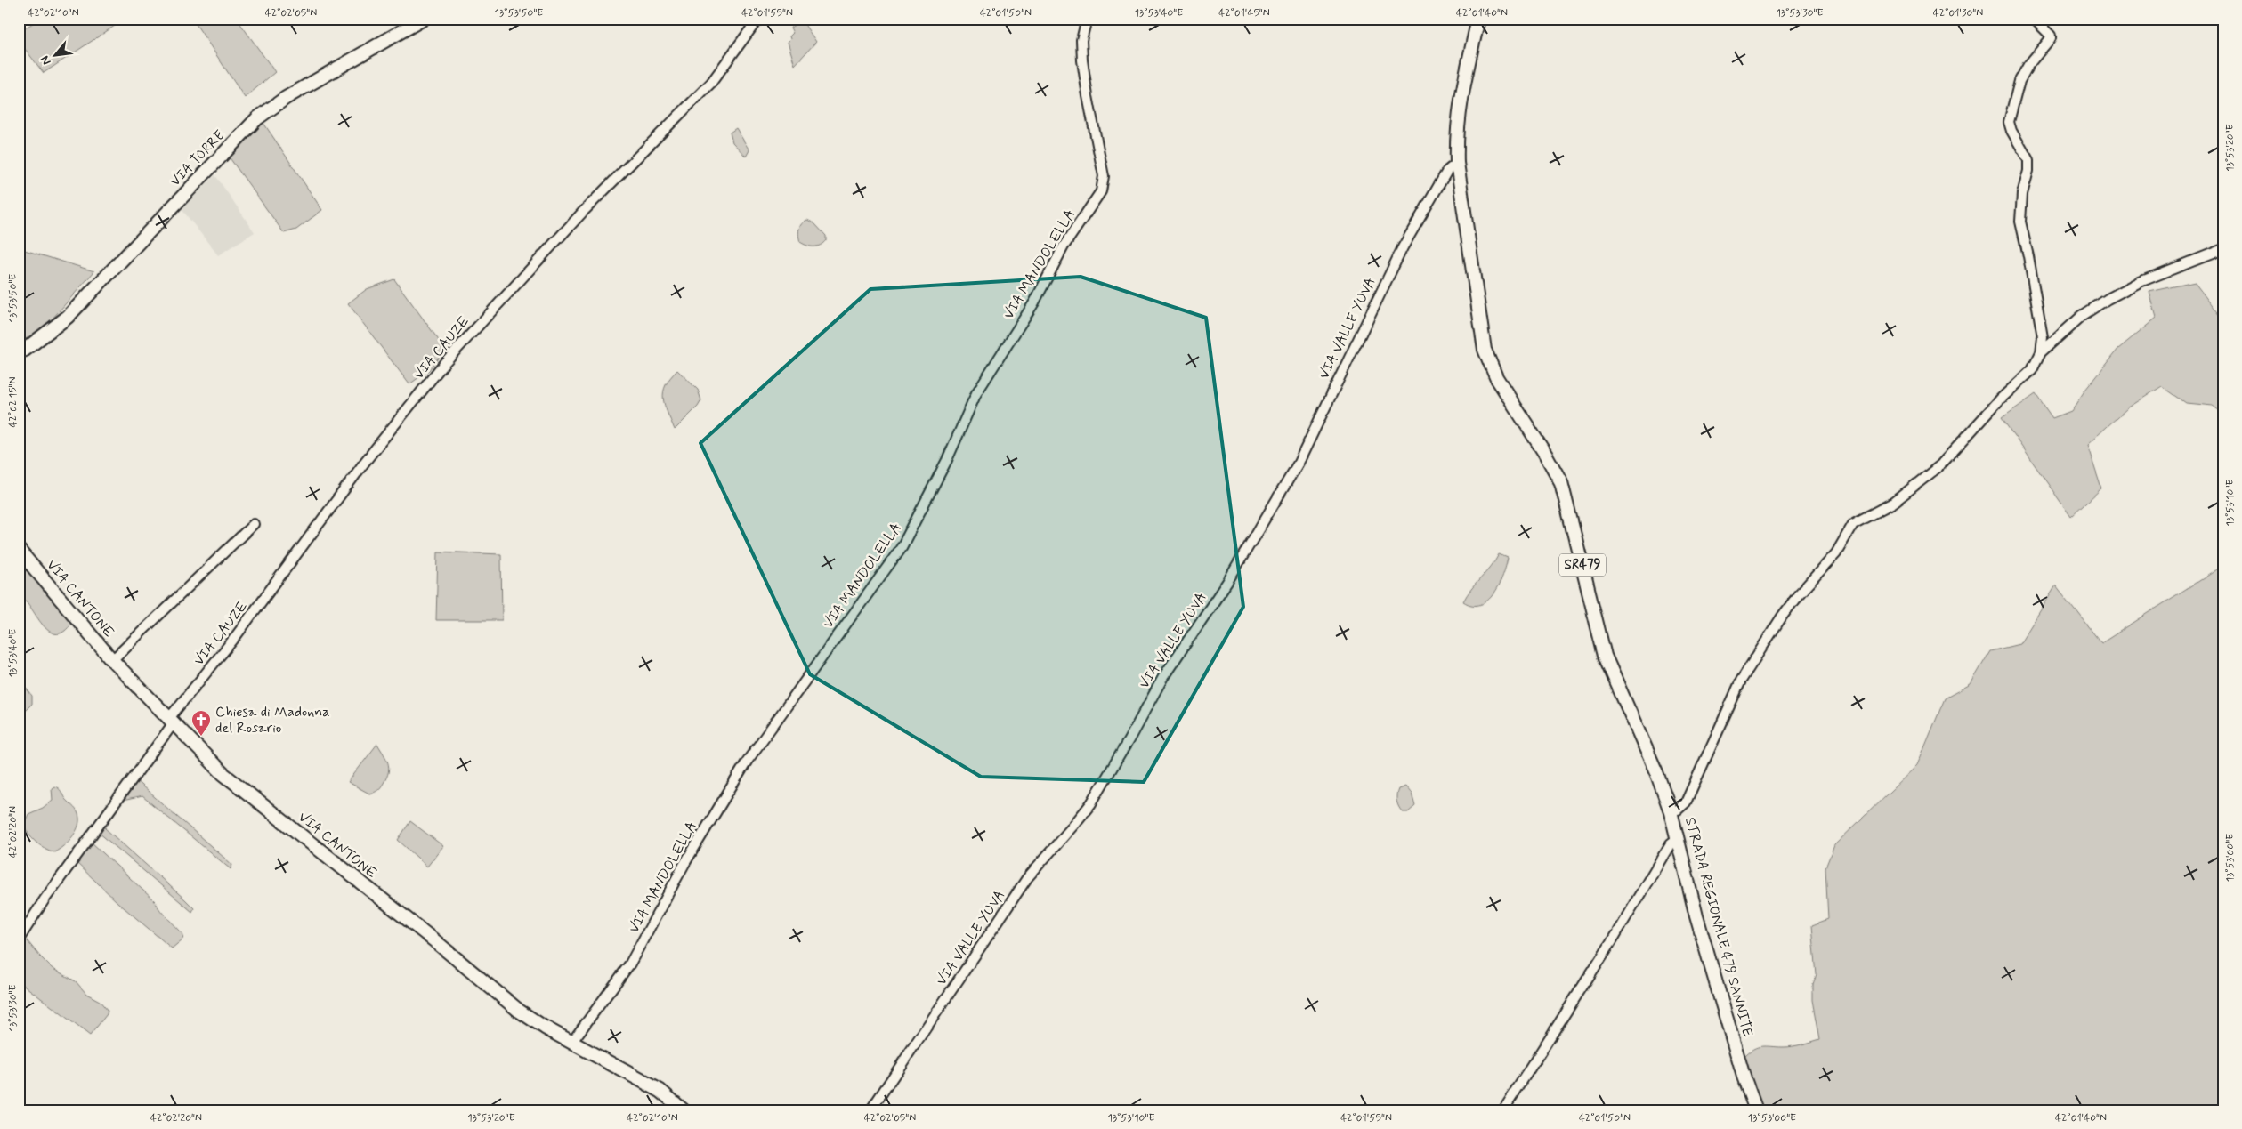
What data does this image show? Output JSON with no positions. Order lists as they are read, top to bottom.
{
  "streets": {
    "main road": [
      "VIA TORRE",
      "SR479",
      "VIA CANTONE",
      "STRADA REGIONALE 479 SANNITE"
    ],
    "street": ["VIA MANDOLELLA", "VIA VALLE YUVA", "VIA CAUZE"]
  },
  "crossings": [
    ["VIA MANDOLELLA", "VIA CANTONE"],
    ["VIA VALLE YUVA", "STRADA REGIONALE 479 SANNITE"],
    ["VIA CAUZE", "VIA CANTONE"]
  ],
  "places": {
    "church": ["Chiesa di Madonna del Rosario"]
  },
  "north": "bottom left",
  "coordinates": [
    "42°02'10\"N",
    "42°02'05\"N",
    "13°53'50\"E",
    "42°01'55\"N",
    "42°01'50\"N",
    "13°53'40\"E",
    "42°01'45\"N",
    "42°01'40\"N",
    "13°53'30\"E",
    "42°01'30\"N",
    "13°53'20\"E",
    "42°02'15\"N",
    "13°53'10\"E",
    "42°02'20\"N",
    "13°53'00\"E"
  ]
}
